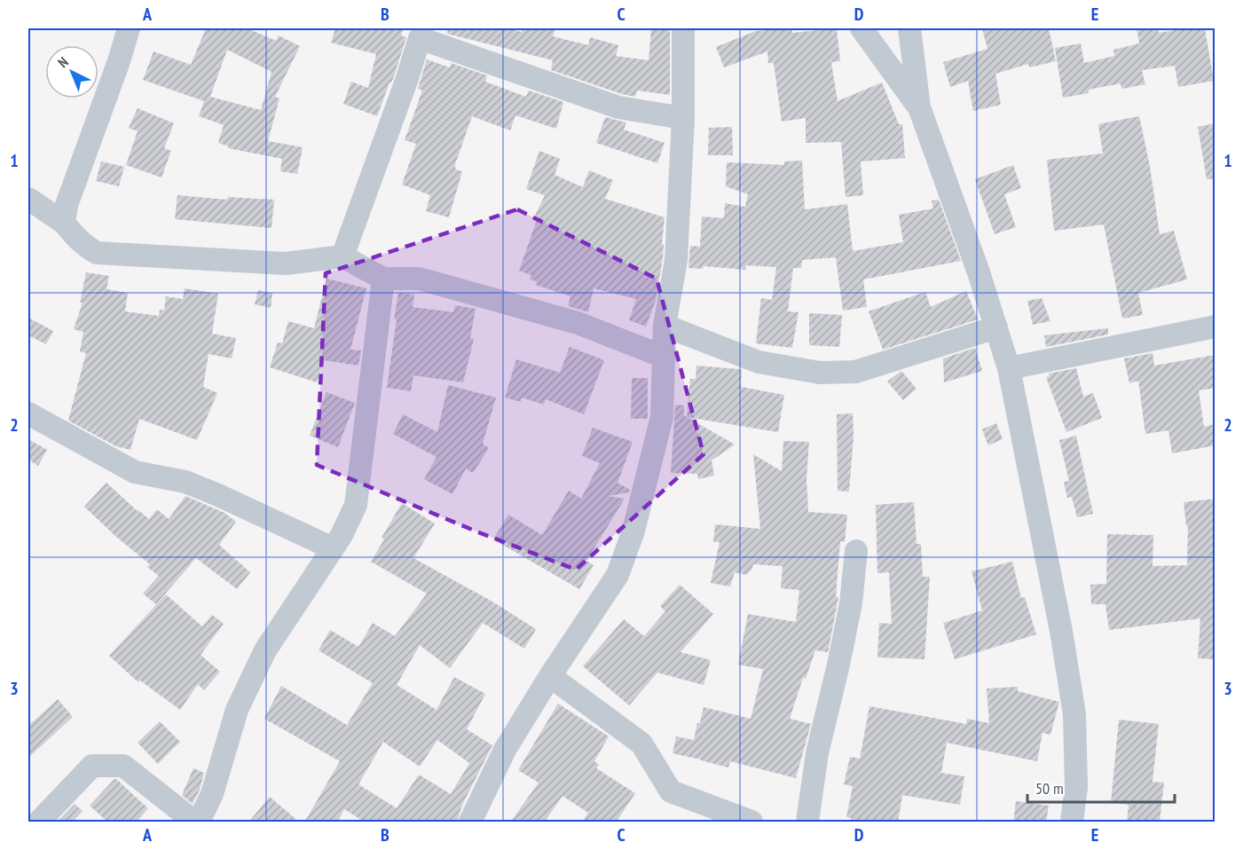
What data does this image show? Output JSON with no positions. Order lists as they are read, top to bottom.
{
  "scale_bar": "50 m",
  "north": "top left",
  "grid": {
    "columns": [
      "A",
      "B",
      "C",
      "D",
      "E"
    ],
    "rows": ["1", "2", "3"]
  }
}
